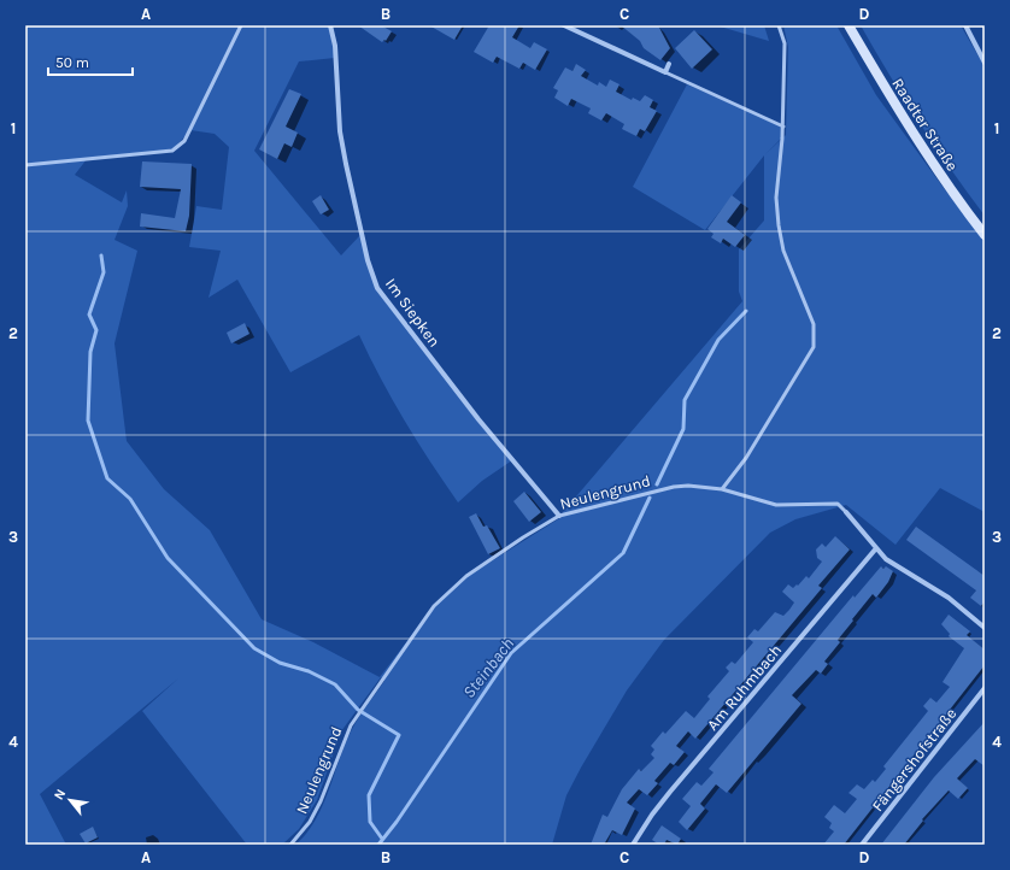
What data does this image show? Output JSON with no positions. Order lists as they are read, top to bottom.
{
  "streets": {
    "main road": ["Raadter Straße"],
    "street": [
      "Im Siepken",
      "Neulengrund",
      "Am Ruhmbach",
      "Fängershofstraße"
    ]
  },
  "crossings": [
    ["Im Siepken", "Neulengrund"],
    ["Neulengrund", "Am Ruhmbach"]
  ],
  "water": ["Steinbach"],
  "scale_bar": "50 m",
  "north": "top left",
  "grid": {
    "columns": [
      "A",
      "B",
      "C",
      "D"
    ],
    "rows": [
      "1",
      "2",
      "3",
      "4"
    ]
  }
}
